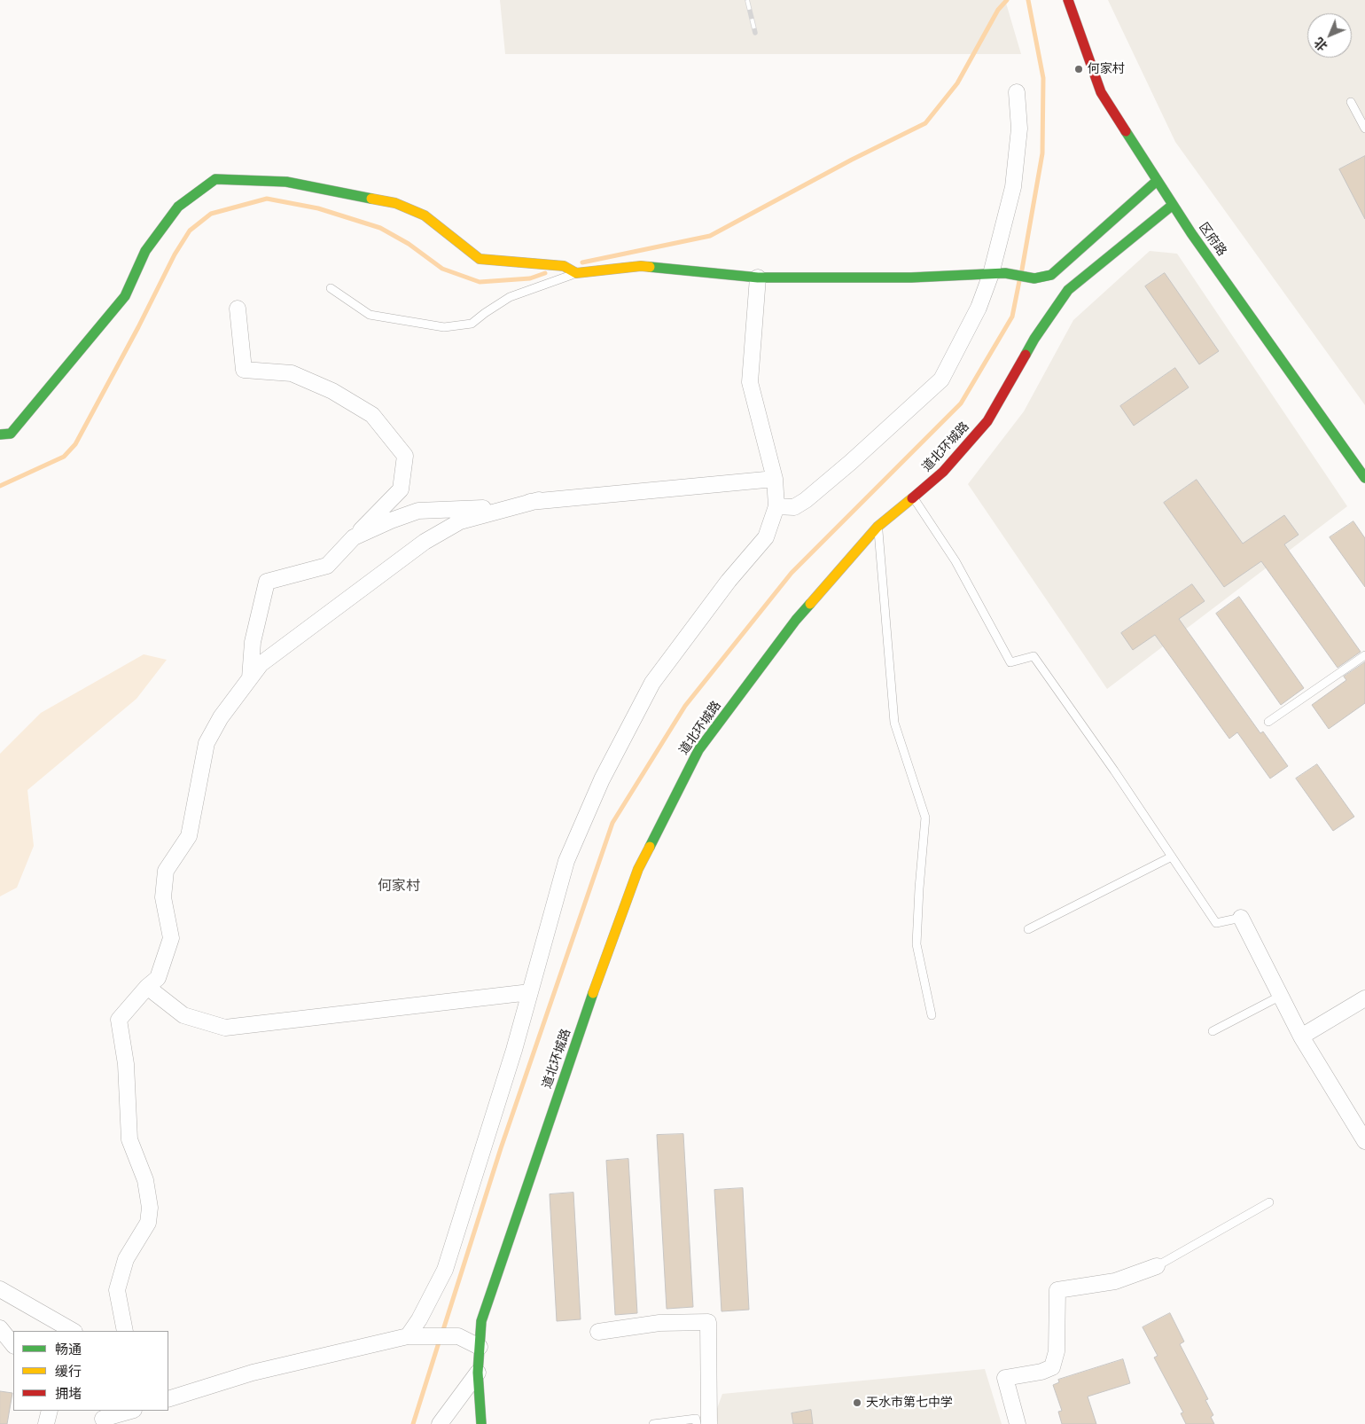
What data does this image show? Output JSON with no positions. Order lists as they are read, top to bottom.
{
  "streets": {
    "street": ["区府路", "道北环城路"]
  },
  "crossings": [
    ["区府路", "道北环城路"]
  ],
  "districts": ["何家村"],
  "places": ["何家村", "天水市第七中学"],
  "legend": ["畅通", "缓行", "拥堵"],
  "north": "bottom left"
}
